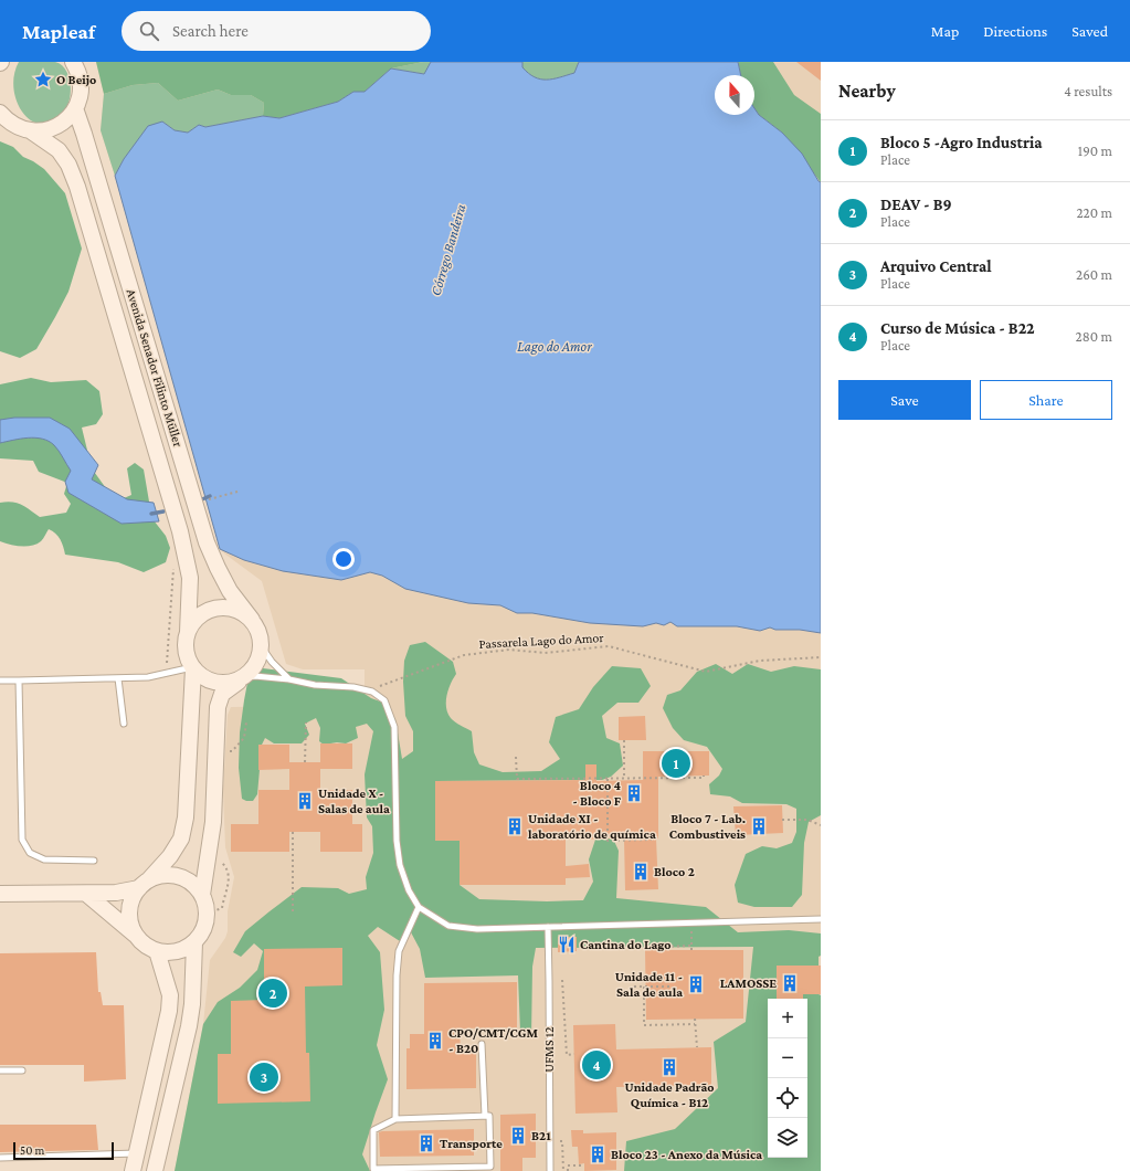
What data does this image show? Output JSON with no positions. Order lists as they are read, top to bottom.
{
  "streets": {
    "main road": ["Avenida Senador Filinto Müller"],
    "lane": ["UFMS 12"],
    "path": ["Passarela Lago do Amor"]
  },
  "water": ["Córrego Bandeira", "Lago do Amor"],
  "places": {
    "place": ["O Beijo"],
    "building": [
      "Bloco 4 - Bloco F",
      "Unidade X - Salas de aula",
      "Unidade XI - laboratório de química",
      "Bloco 7 - Lab. Combustiveis",
      "Bloco 2",
      "LAMOSSE",
      "Unidade 11 - Sala de aula",
      "CPO/CMT/CGM - B20",
      "Unidade Padrão Química - B12",
      "B21",
      "Transporte",
      "Bloco 23 - Anexo da Música"
    ],
    "restaurant": ["Cantina do Lago"]
  },
  "scale_bar": "50 m",
  "north": "top",
  "page": {
    "header": "Mapleaf",
    "search": "Search here",
    "nav": ["Map", "Directions", "Saved"],
    "heading": ["Nearby", "4 results"],
    "list": [
      {
        "mark": "1",
        "name": "Bloco 5 -Agro Industria",
        "note": "Place",
        "value": "190 m"
      },
      {
        "mark": "2",
        "name": "DEAV - B9",
        "note": "Place",
        "value": "220 m"
      },
      {
        "mark": "3",
        "name": "Arquivo Central",
        "note": "Place",
        "value": "260 m"
      },
      {
        "mark": "4",
        "name": "Curso de Música - B22",
        "note": "Place",
        "value": "280 m"
      }
    ],
    "buttons": ["Save", "Share"],
    "pins": [
      "1",
      "2",
      "4",
      "3"
    ],
    "map_buttons": ["+", "−"],
    "scale": "50 m"
  }
}
